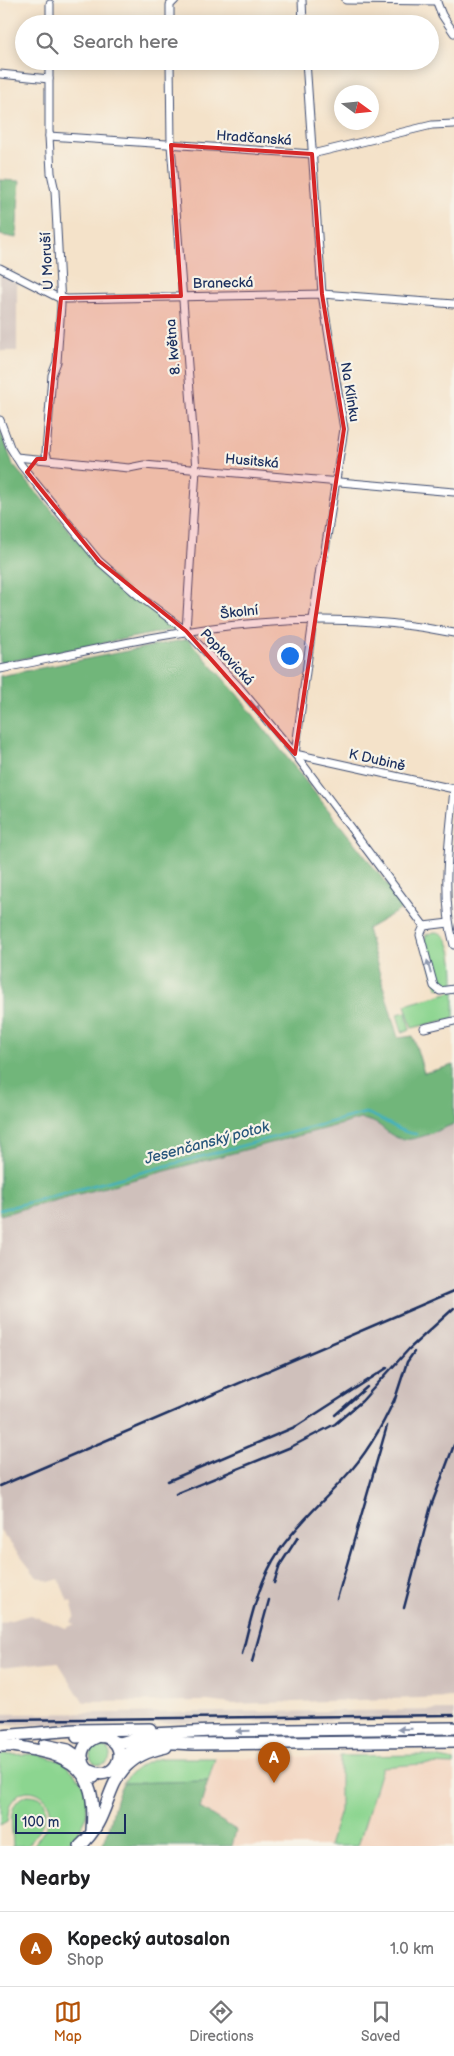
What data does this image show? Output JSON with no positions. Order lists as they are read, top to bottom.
{
  "streets": {
    "street": [
      "Hradčanská",
      "U Moruší",
      "Branecká",
      "8. května",
      "Na Klínku",
      "Husitská",
      "Školní",
      "Popkovická",
      "K Dubině"
    ]
  },
  "crossings": [
    ["Hradčanská", "U Moruší"],
    ["Hradčanská", "8. května"],
    ["Hradčanská", "Na Klínku"],
    ["U Moruší", "Branecká"],
    ["U Moruší", "Husitská"],
    ["Branecká", "8. května"],
    ["Branecká", "Na Klínku"],
    ["8. května", "Husitská"],
    ["8. května", "Školní"],
    ["8. května", "Popkovická"],
    ["Na Klínku", "Husitská"],
    ["Na Klínku", "Školní"],
    ["Na Klínku", "Popkovická"],
    ["Na Klínku", "K Dubině"],
    ["Husitská", "Popkovická"],
    ["Školní", "Popkovická"],
    ["Popkovická", "K Dubině"]
  ],
  "water": ["Jesenčanský potok"],
  "scale_bar": "100 m",
  "north": "right",
  "page": {
    "search": "Search here",
    "pins": "A",
    "scale": "100 m",
    "heading": "Nearby",
    "list": [
      {
        "mark": "A",
        "name": "Kopecký autosalon",
        "note": "Shop",
        "value": "1.0 km"
      }
    ],
    "nav": ["Map", "Directions", "Saved"]
  }
}
